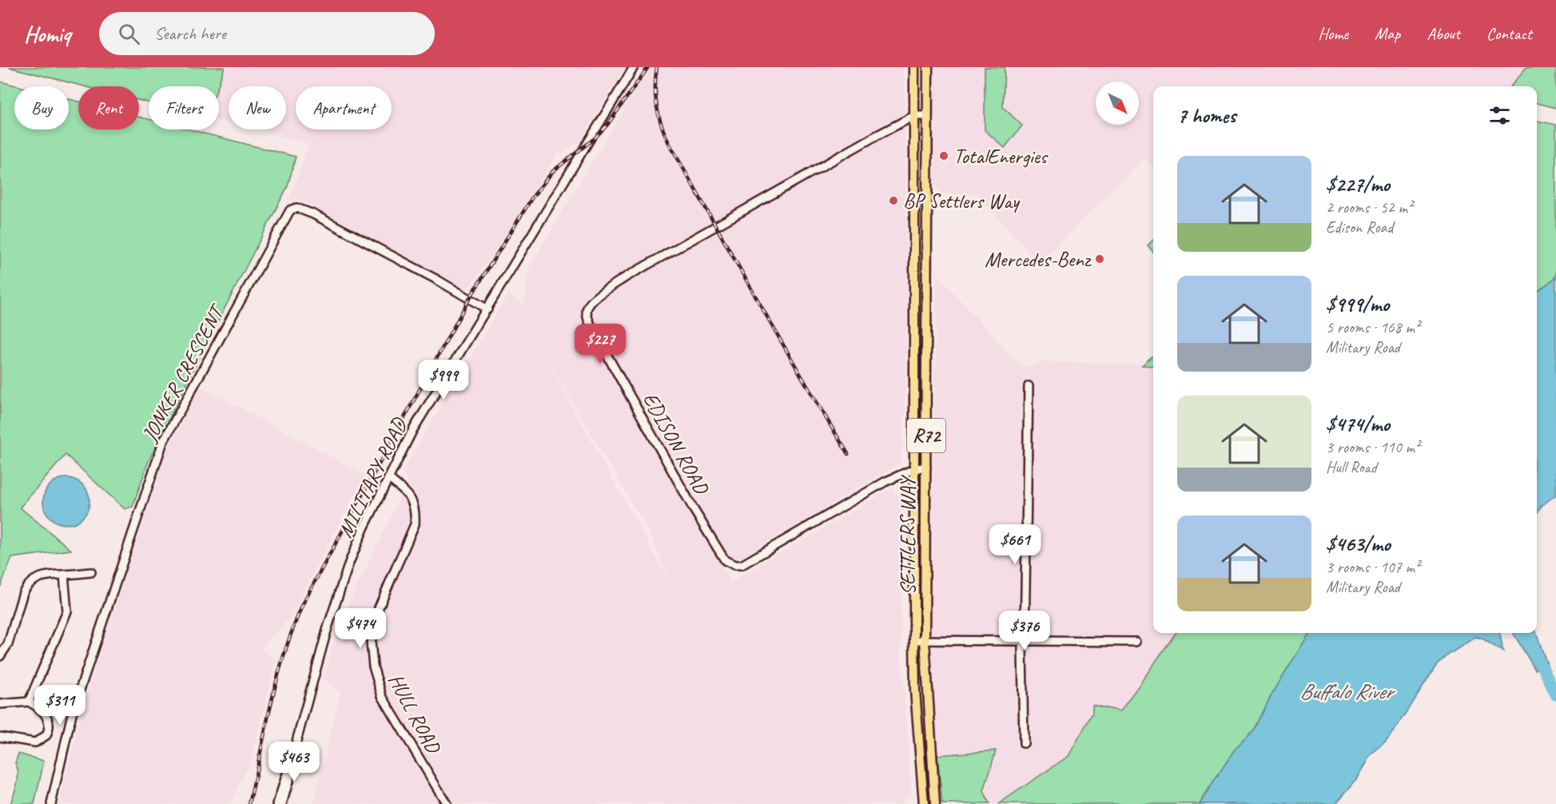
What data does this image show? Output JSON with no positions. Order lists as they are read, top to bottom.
{
  "streets": {
    "main road": ["R72", "SETTLERS WAY"],
    "street": [
      "JONKER CRESCENT",
      "EDISON ROAD",
      "MILITARY ROAD",
      "HULL ROAD"
    ]
  },
  "crossings": [
    ["JONKER CRESCENT", "MILITARY ROAD"],
    ["EDISON ROAD", "SETTLERS WAY"],
    ["MILITARY ROAD", "HULL ROAD"]
  ],
  "water": ["Buffalo River"],
  "places": ["TotalEnergies", "BP Settlers Way", "Mercedes-Benz"],
  "north": "bottom right",
  "page": {
    "header": "Homiq",
    "search": "Search here",
    "nav": [
      "Home",
      "Map",
      "About",
      "Contact"
    ],
    "chip": [
      "Buy",
      "Rent",
      "Filters",
      "New",
      "Apartment"
    ],
    "heading": "7 homes",
    "list": [
      {
        "name": "$227/mo",
        "note": "2 rooms · 52 m² · Edison Road"
      },
      {
        "name": "$999/mo",
        "note": "5 rooms · 168 m² · Military Road"
      },
      {
        "name": "$474/mo",
        "note": "3 rooms · 110 m² · Hull Road"
      },
      {
        "name": "$463/mo",
        "note": "3 rooms · 107 m² · Military Road"
      }
    ],
    "price": [
      "$227",
      "$999",
      "$661",
      "$474",
      "$376",
      "$311",
      "$463"
    ]
  }
}
